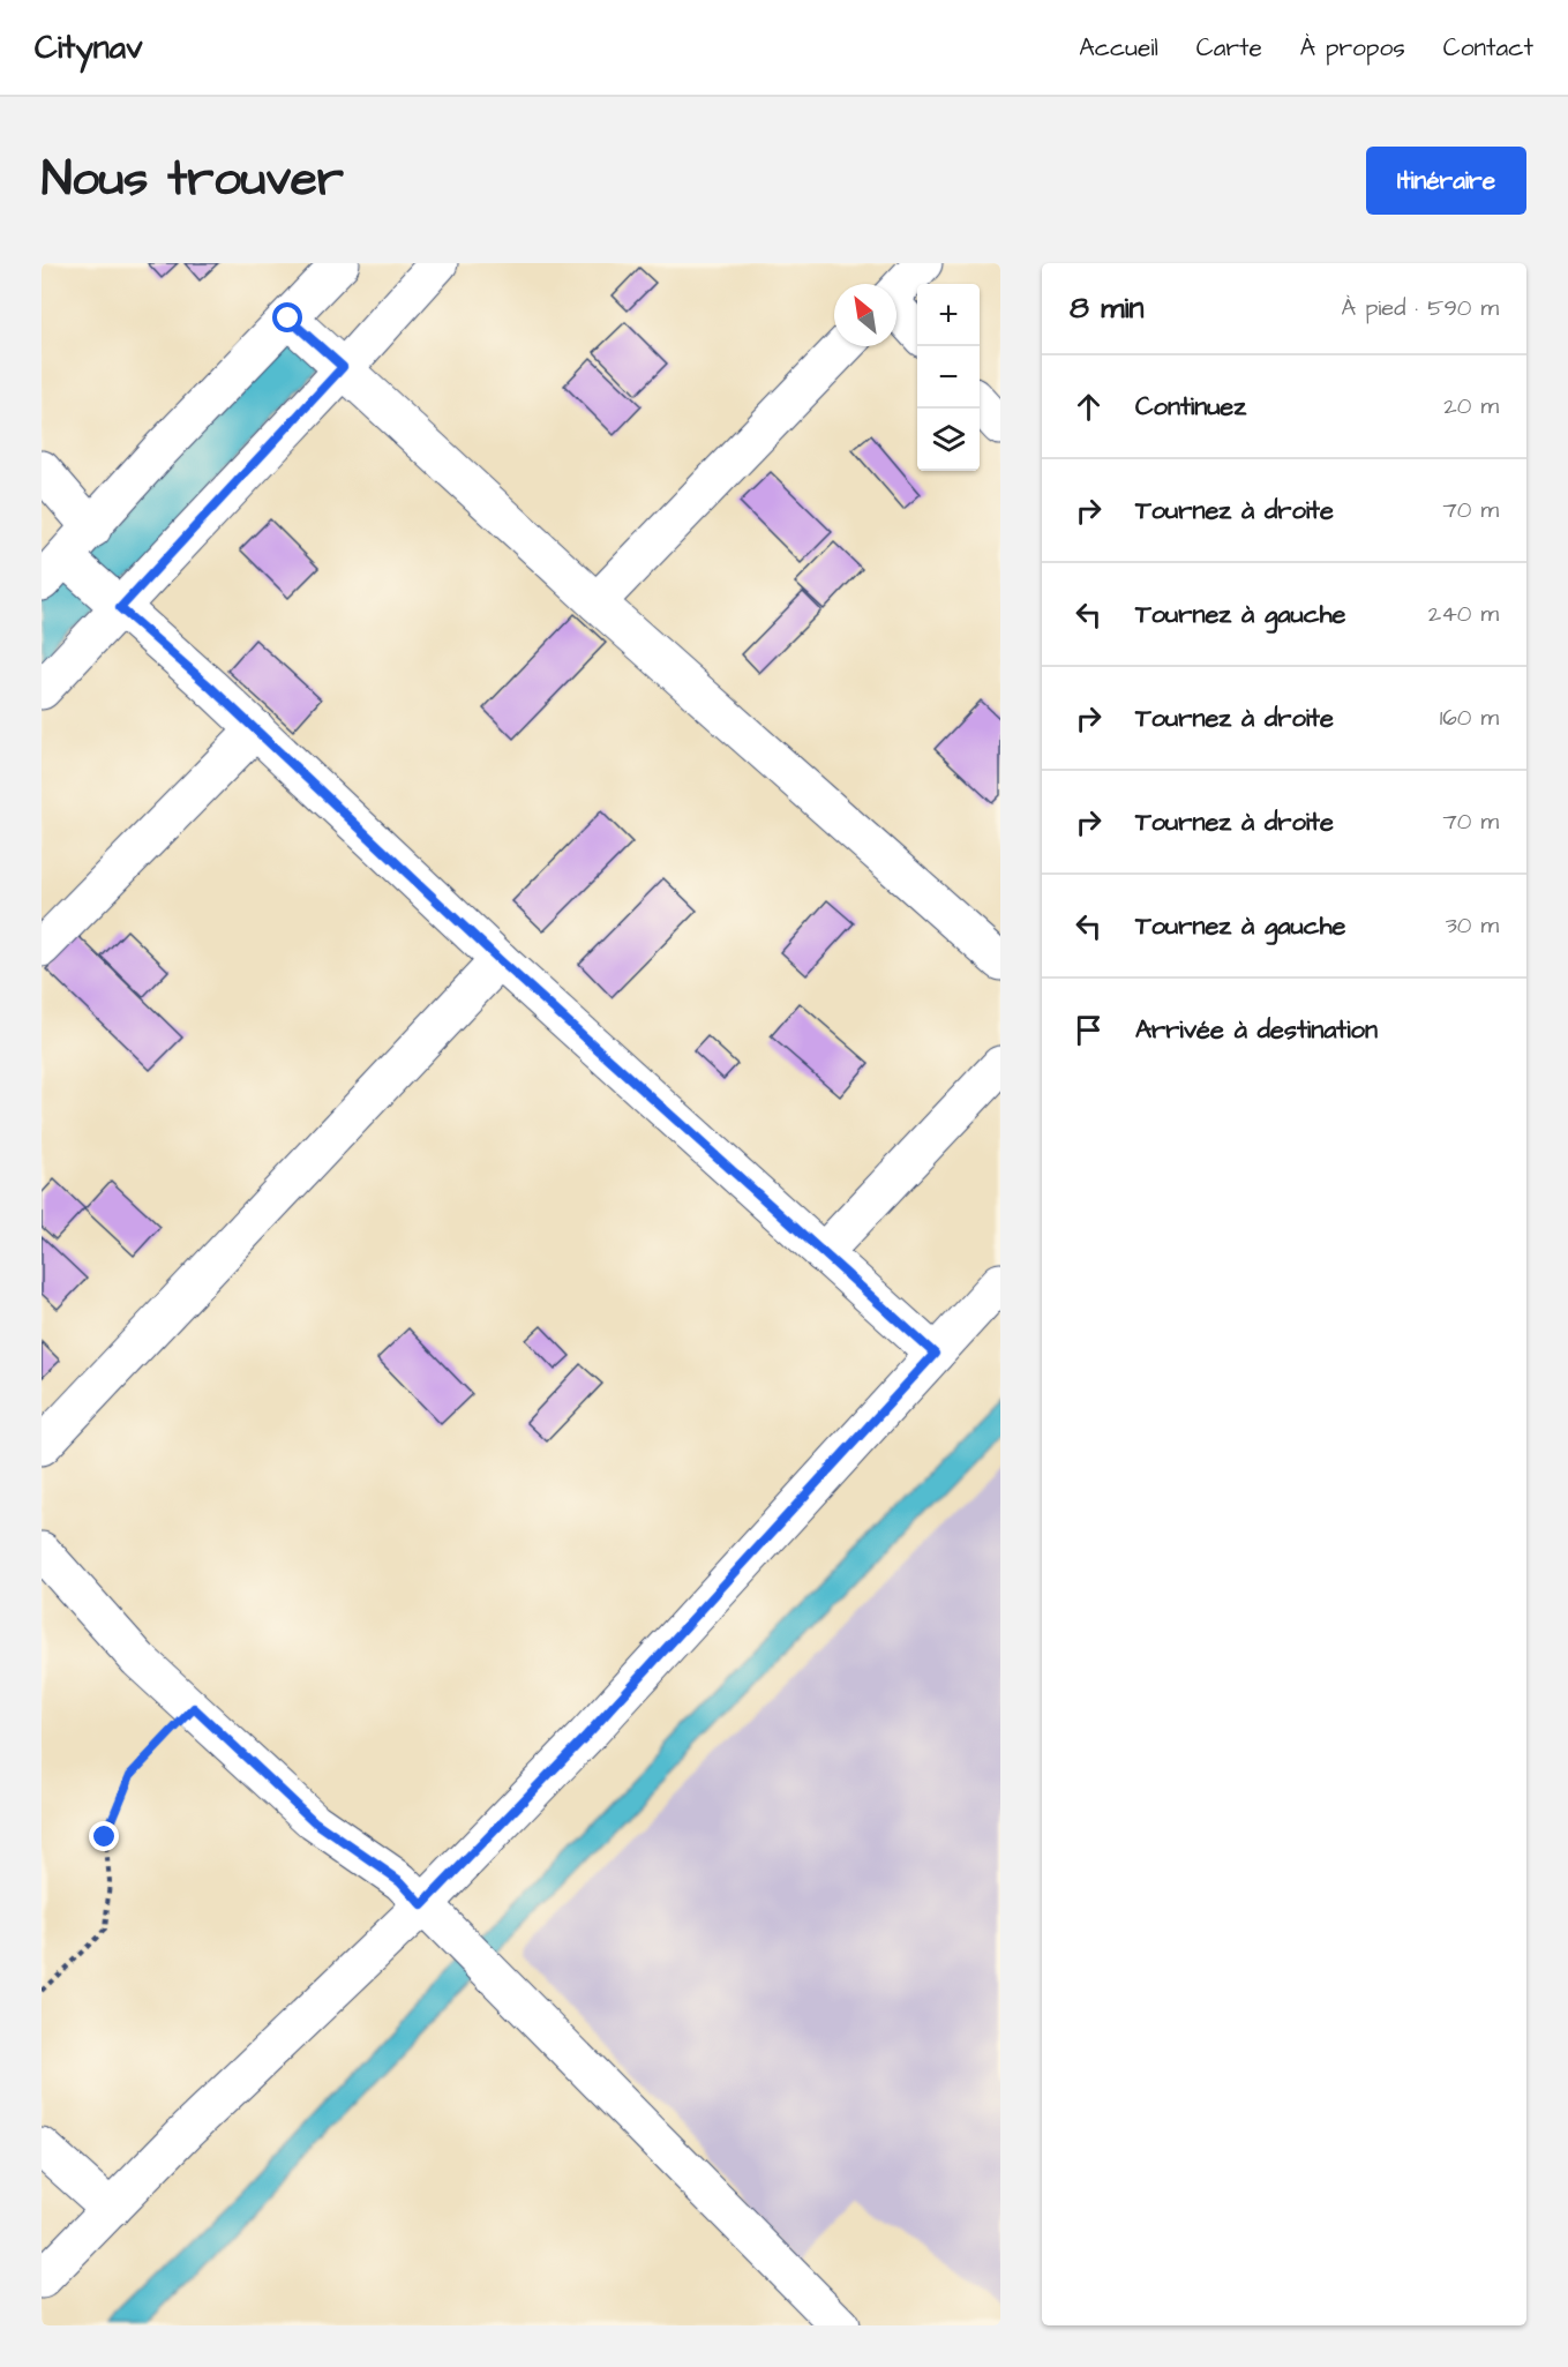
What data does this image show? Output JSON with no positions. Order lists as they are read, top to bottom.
{
  "north": "top left",
  "page": {
    "header": "Citynav",
    "nav": [
      "Accueil",
      "Carte",
      "À propos",
      "Contact"
    ],
    "title": "Nous trouver",
    "buttons": "Itinéraire",
    "heading": ["8 min", "À pied · 590 m"],
    "map_buttons": ["+", "−"],
    "list": [
      ["Continuez", "20 m"],
      ["Tournez à droite", "70 m"],
      ["Tournez à gauche", "240 m"],
      ["Tournez à droite", "160 m"],
      ["Tournez à droite", "70 m"],
      ["Tournez à gauche", "30 m"],
      "Arrivée à destination"
    ]
  }
}
